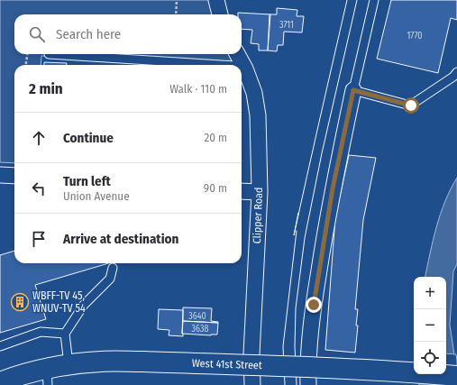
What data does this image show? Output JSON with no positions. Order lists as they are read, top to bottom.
{
  "streets": {
    "main road": ["West 41st Street"],
    "street": ["Clipper Road"]
  },
  "places": {
    "building": ["WBFF-TV 45, WNUV-TV 54"]
  },
  "house_numbers": [
    "3711",
    "1770",
    "3640",
    "3638"
  ],
  "page": {
    "search": "Search here",
    "heading": ["2 min", "Walk · 110 m"],
    "list": [
      ["Continue", "20 m"],
      ["Turn left", "Union Avenue", "90 m"],
      "Arrive at destination"
    ],
    "map_buttons": ["+", "−"]
  }
}
